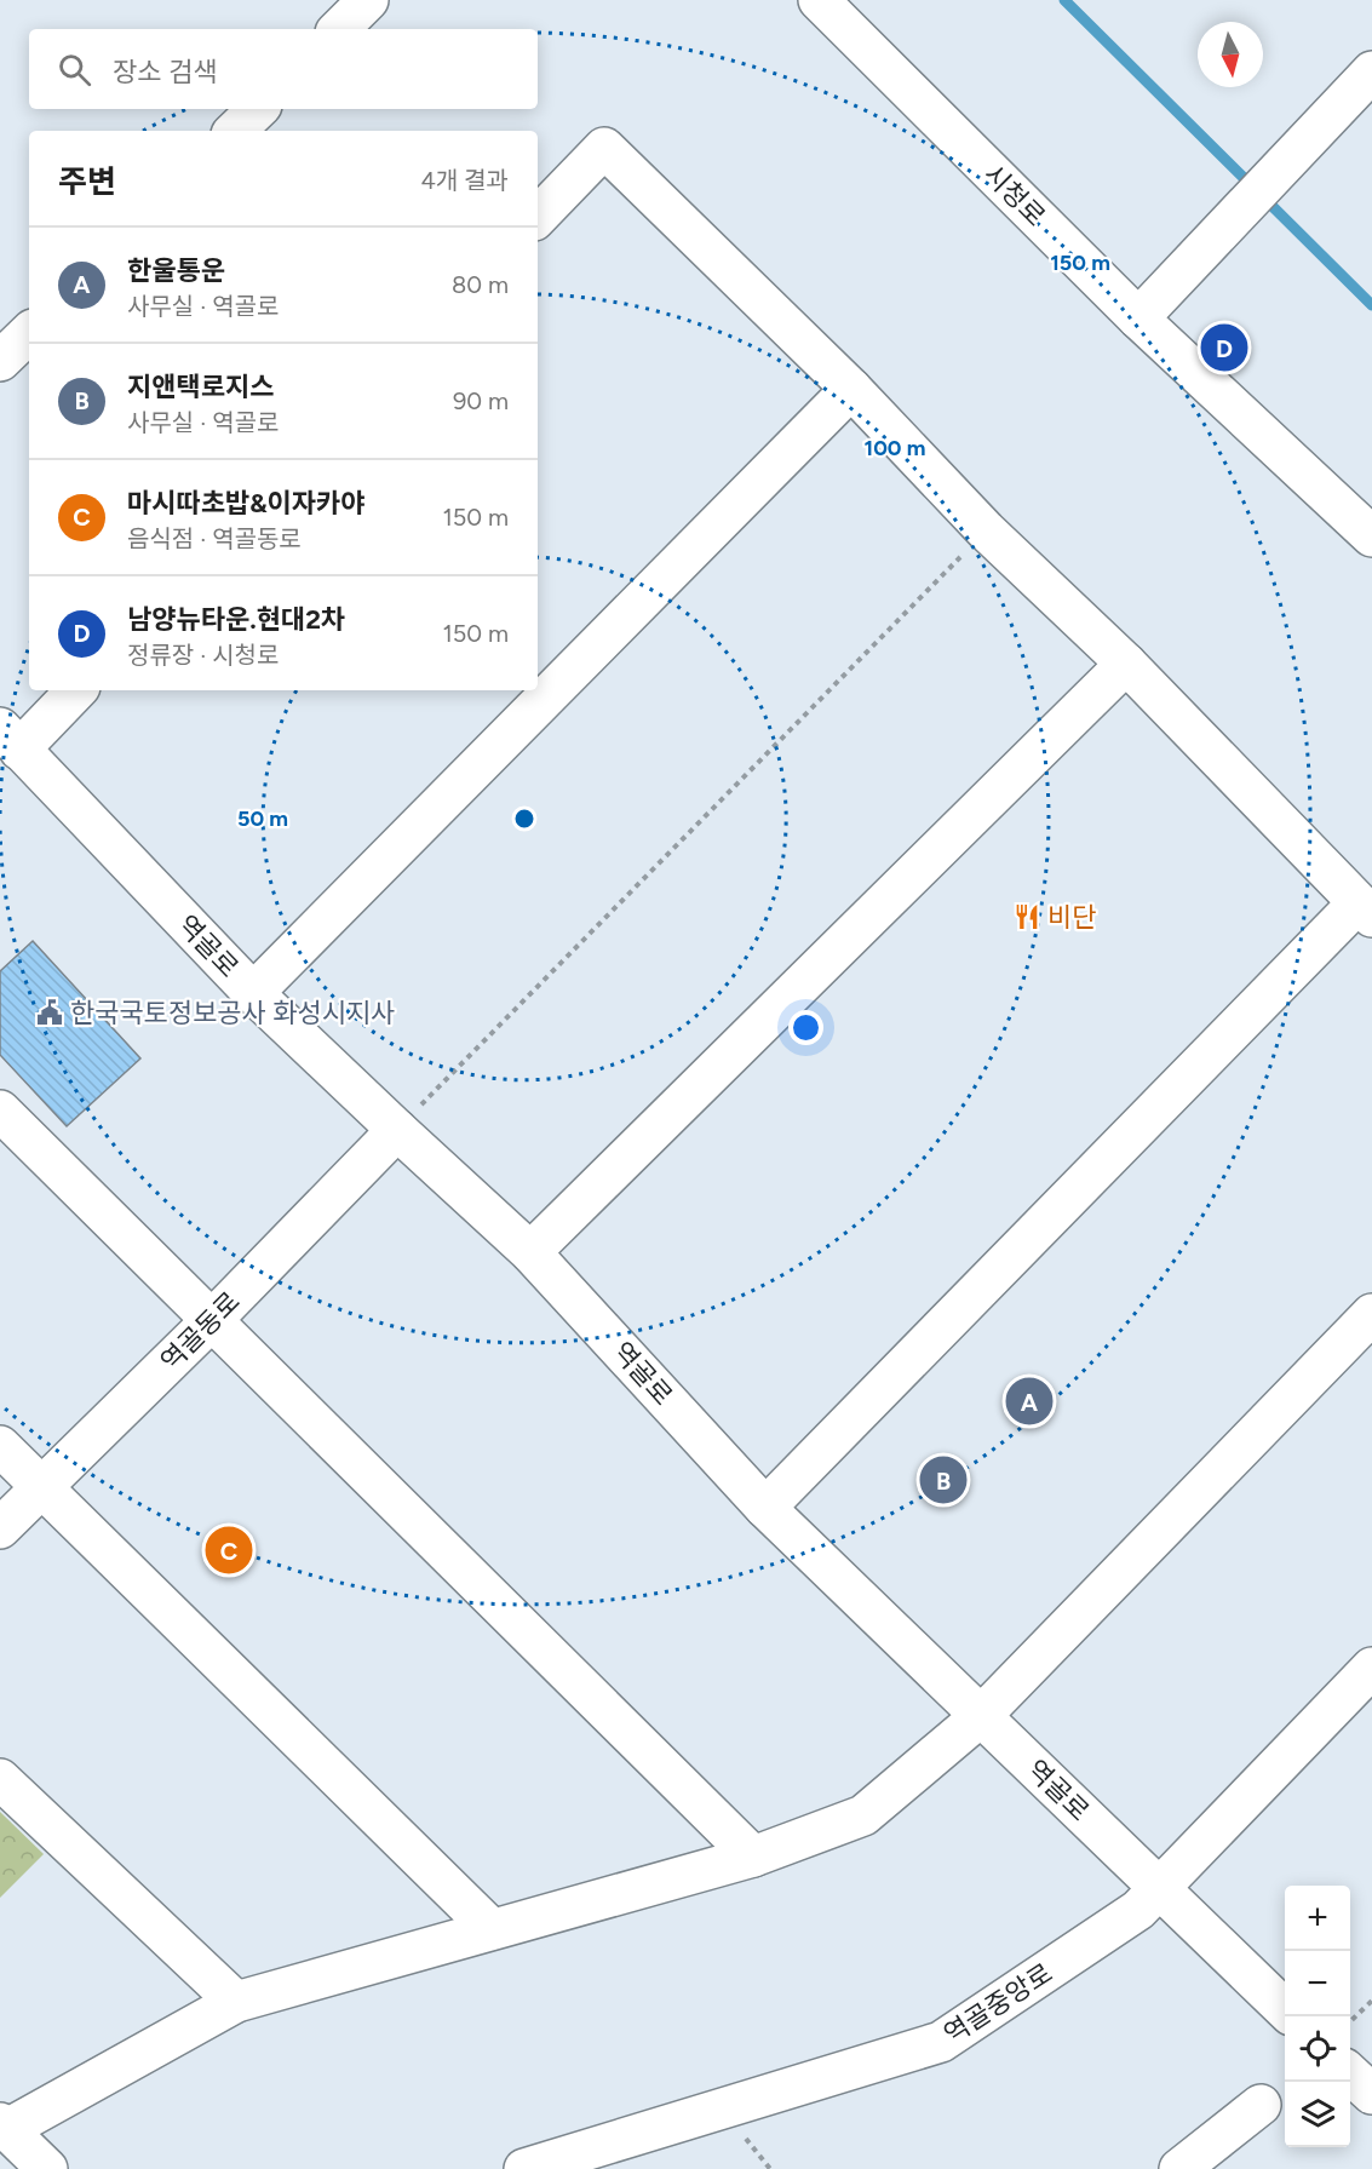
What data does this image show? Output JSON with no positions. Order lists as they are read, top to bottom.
{
  "streets": {
    "street": [
      "시청로",
      "역골로",
      "역골동로",
      "역골중앙로"
    ]
  },
  "crossings": [
    ["역골로", "역골동로"],
    ["역골로", "역골중앙로"]
  ],
  "places": {
    "restaurant": ["비단"],
    "public building": ["한국국토정보공사 화성시지사"]
  },
  "north": "bottom",
  "page": {
    "search": "장소 검색",
    "heading": ["주변", "4개 결과"],
    "list": [
      {
        "mark": "A",
        "name": "한울통운",
        "note": "사무실 · 역골로",
        "value": "80 m"
      },
      {
        "mark": "B",
        "name": "지앤택로지스",
        "note": "사무실 · 역골로",
        "value": "90 m"
      },
      {
        "mark": "C",
        "name": "마시따초밥&이자카야",
        "note": "음식점 · 역골동로",
        "value": "150 m"
      },
      {
        "mark": "D",
        "name": "남양뉴타운.현대2차",
        "note": "정류장 · 시청로",
        "value": "150 m"
      }
    ],
    "pins": [
      "D",
      "A",
      "B",
      "C"
    ],
    "map_buttons": ["+", "−"]
  },
  "rings": ["150 m", "100 m", "50 m"]
}
